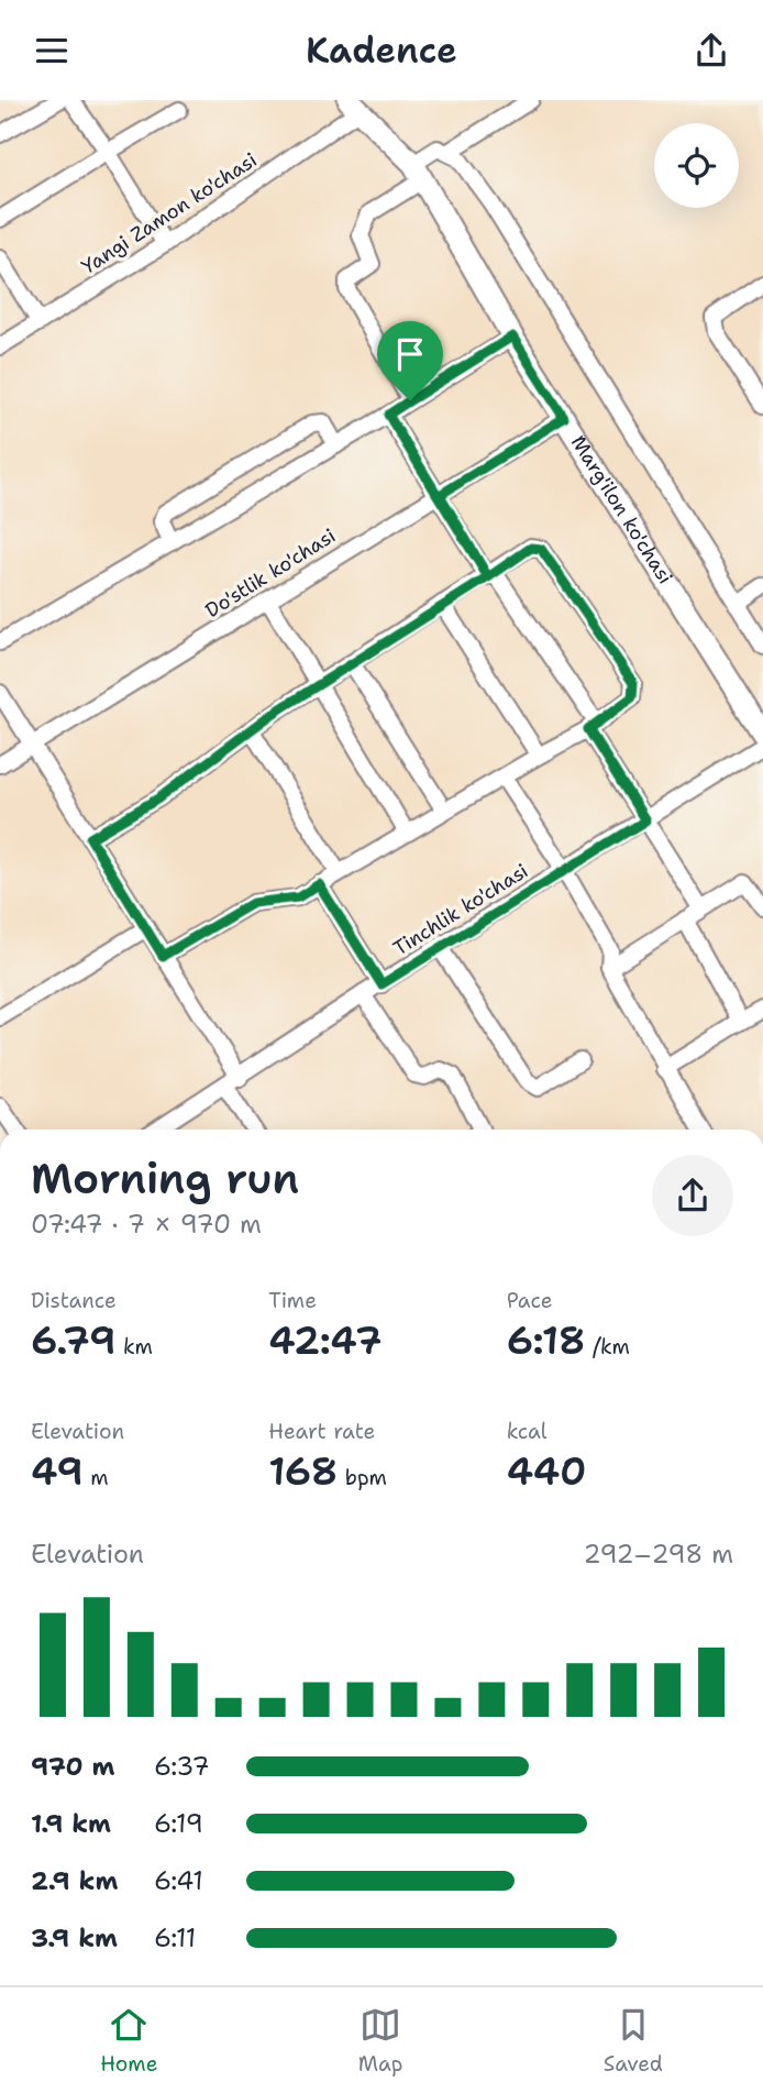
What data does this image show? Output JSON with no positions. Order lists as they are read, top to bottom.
{
  "streets": {
    "main road": ["Marg'ilon ko'chasi"],
    "street": ["Yangi Zamon ko'chasi", "Do'stlik ko'chasi", "Tinchlik ko'chasi"]
  },
  "crossings": [
    ["Yangi Zamon ko'chasi", "Marg'ilon ko'chasi"],
    ["Marg'ilon ko'chasi", "Do'stlik ko'chasi"]
  ],
  "page": {
    "header": "Kadence",
    "heading": ["Morning run", "07:47 · 7 × 970 m"],
    "stats": [
      ["Distance", "6.79 km"],
      ["Time", "42:47"],
      ["Pace", "6:18 /km"],
      ["Elevation", "49 m"],
      ["Heart rate", "168 bpm"],
      ["kcal", "440"]
    ],
    "chart": ["Elevation", "292–298 m"],
    "list": [
      {
        "name": "970 m",
        "note": "6:37"
      },
      {
        "name": "1.9 km",
        "note": "6:19"
      },
      {
        "name": "2.9 km",
        "note": "6:41"
      },
      {
        "name": "3.9 km",
        "note": "6:11"
      }
    ],
    "tabs": ["Home", "Map", "Saved"]
  }
}
